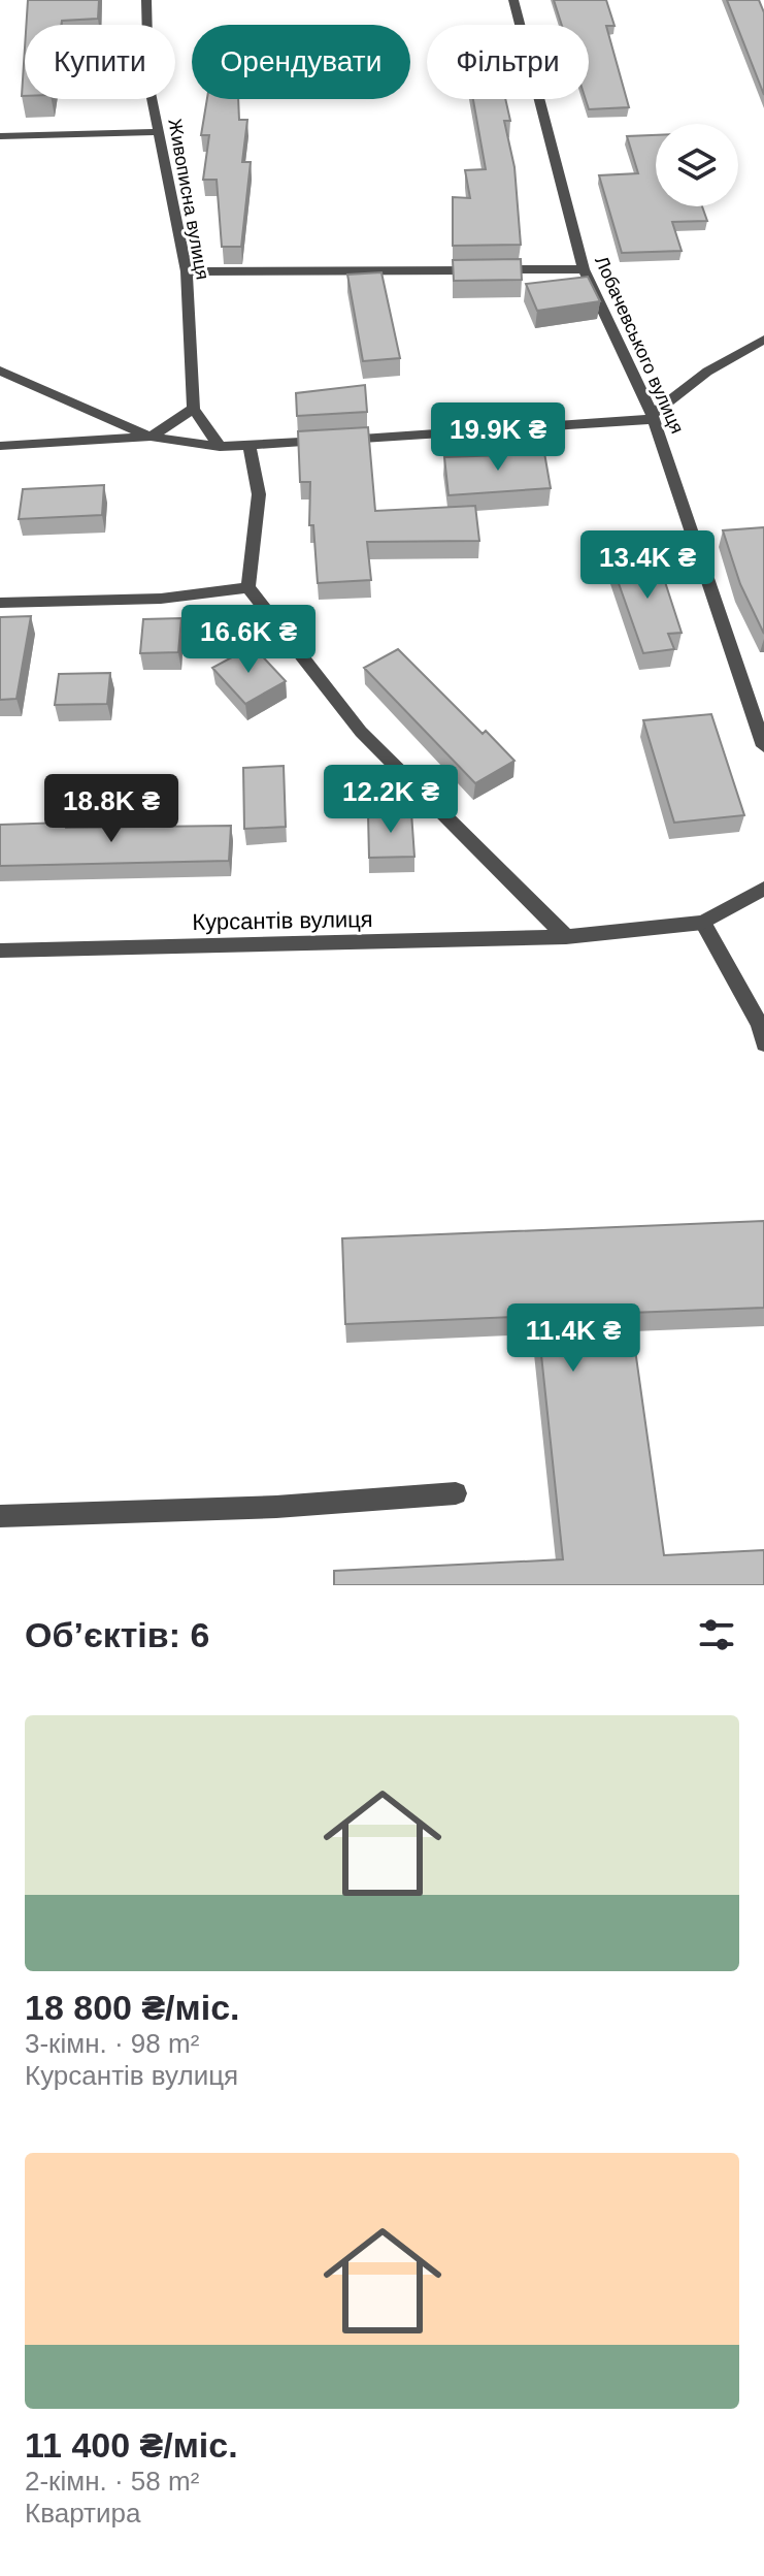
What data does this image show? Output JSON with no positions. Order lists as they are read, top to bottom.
{
  "streets": {
    "street": ["Живописна вулиця", "Лобачевського вулиця", "Курсантів вулиця"]
  },
  "page": {
    "chip": ["Купити", "Орендувати", "Фільтри"],
    "price": [
      "19.9K ₴",
      "13.4K ₴",
      "16.6K ₴",
      "12.2K ₴",
      "18.8K ₴",
      "11.4K ₴"
    ],
    "heading": "Об’єктів: 6",
    "list": [
      {
        "name": "18 800 ₴/міс.",
        "note": "3-кімн. · 98 m² · Курсантів вулиця"
      },
      {
        "name": "11 400 ₴/міс.",
        "note": "2-кімн. · 58 m² · Квартира"
      }
    ]
  }
}
